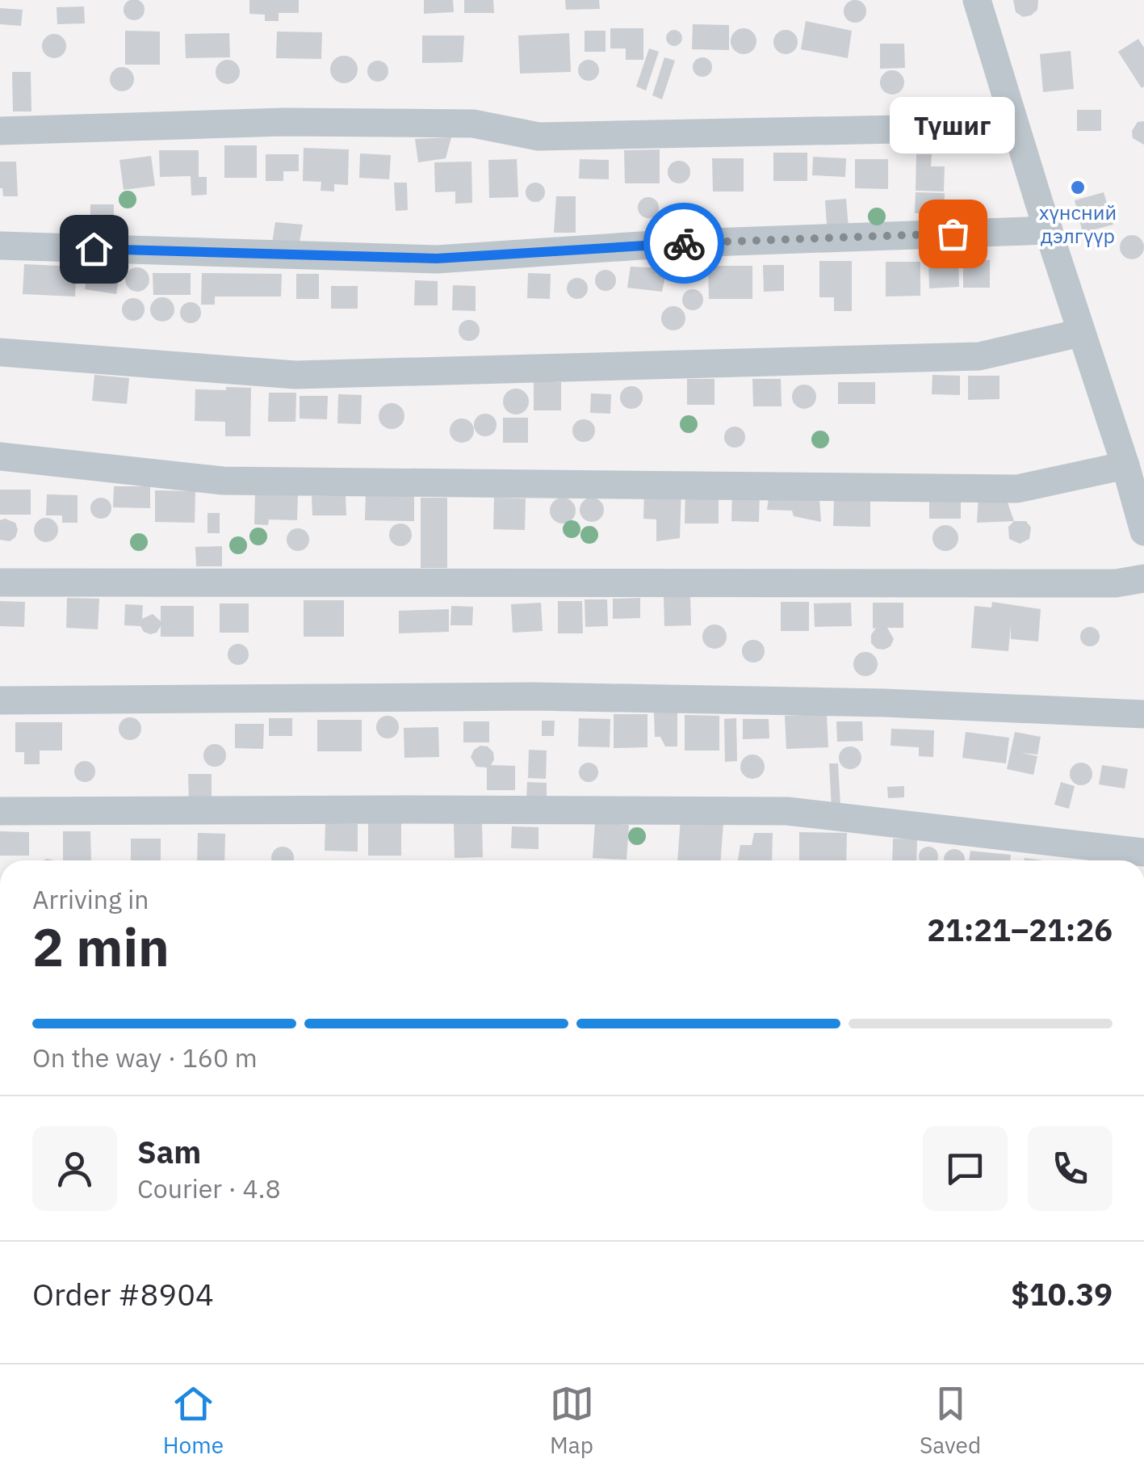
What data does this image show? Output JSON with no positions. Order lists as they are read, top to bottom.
{
  "places": ["хүнсний дэлгүүр", "Түшиг"],
  "page": {
    "bubble": "Түшиг",
    "heading": ["2 min", "Arriving in", "21:21–21:26"],
    "panel": [
      "Sam",
      "Courier · 4.8",
      "Order #8904",
      "$10.39"
    ],
    "bar": "On the way · 160 m",
    "tabs": ["Home", "Map", "Saved"]
  }
}
